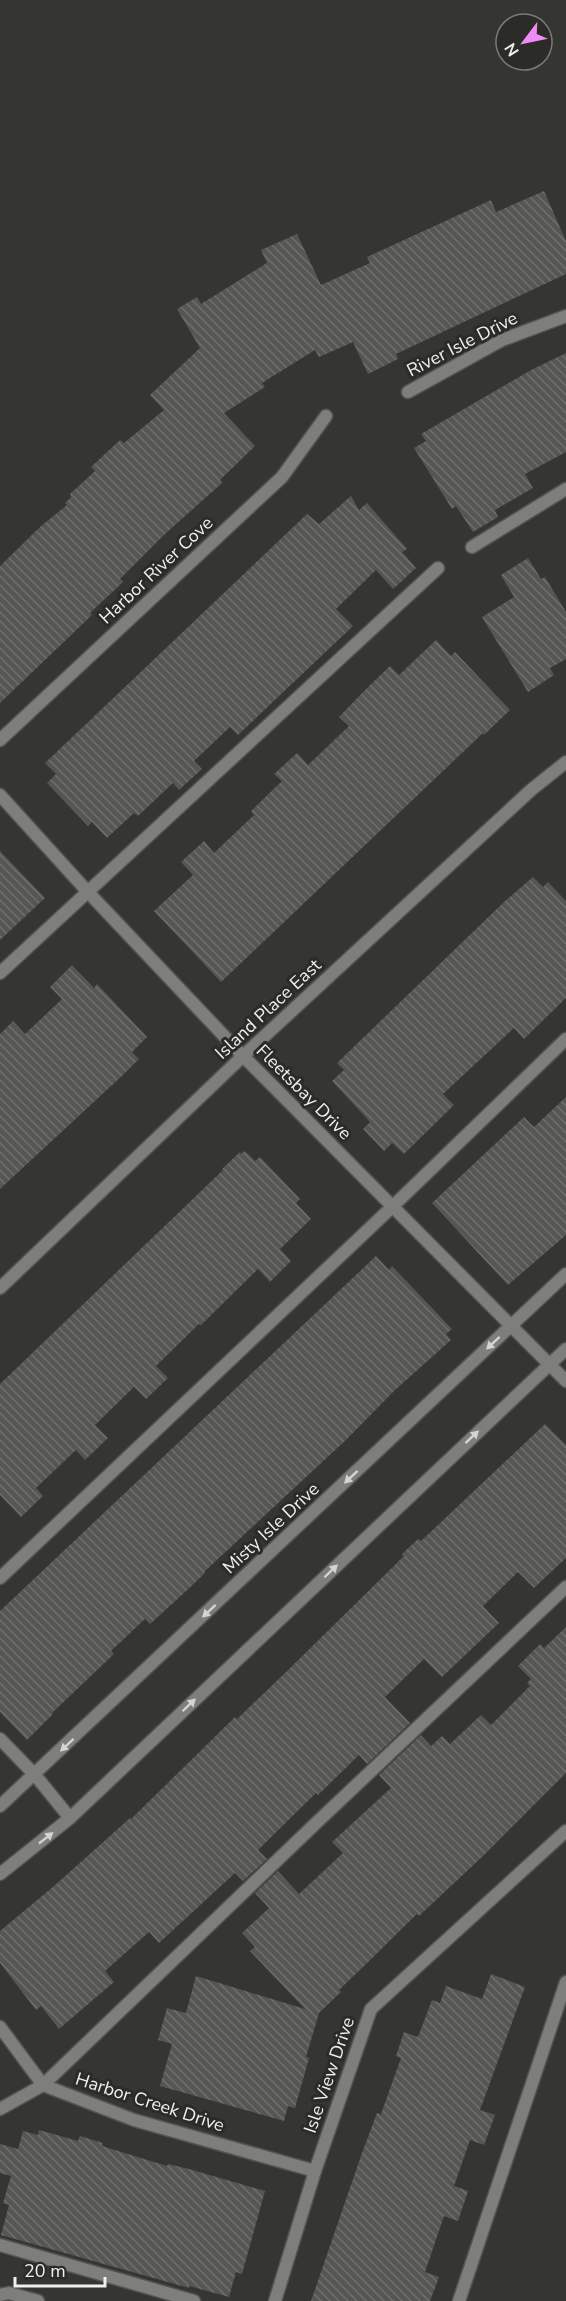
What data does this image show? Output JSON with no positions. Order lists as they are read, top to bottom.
{
  "streets": {
    "street": [
      "River Isle Drive",
      "Harbor River Cove",
      "Island Place East",
      "Fleetsbay Drive",
      "Misty Isle Drive",
      "Isle View Drive",
      "Harbor Creek Drive"
    ]
  },
  "crossings": [
    ["Island Place East", "Fleetsbay Drive"],
    ["Fleetsbay Drive", "Misty Isle Drive"],
    ["Isle View Drive", "Harbor Creek Drive"]
  ],
  "scale_bar": "20 m",
  "north": "bottom left"
}
